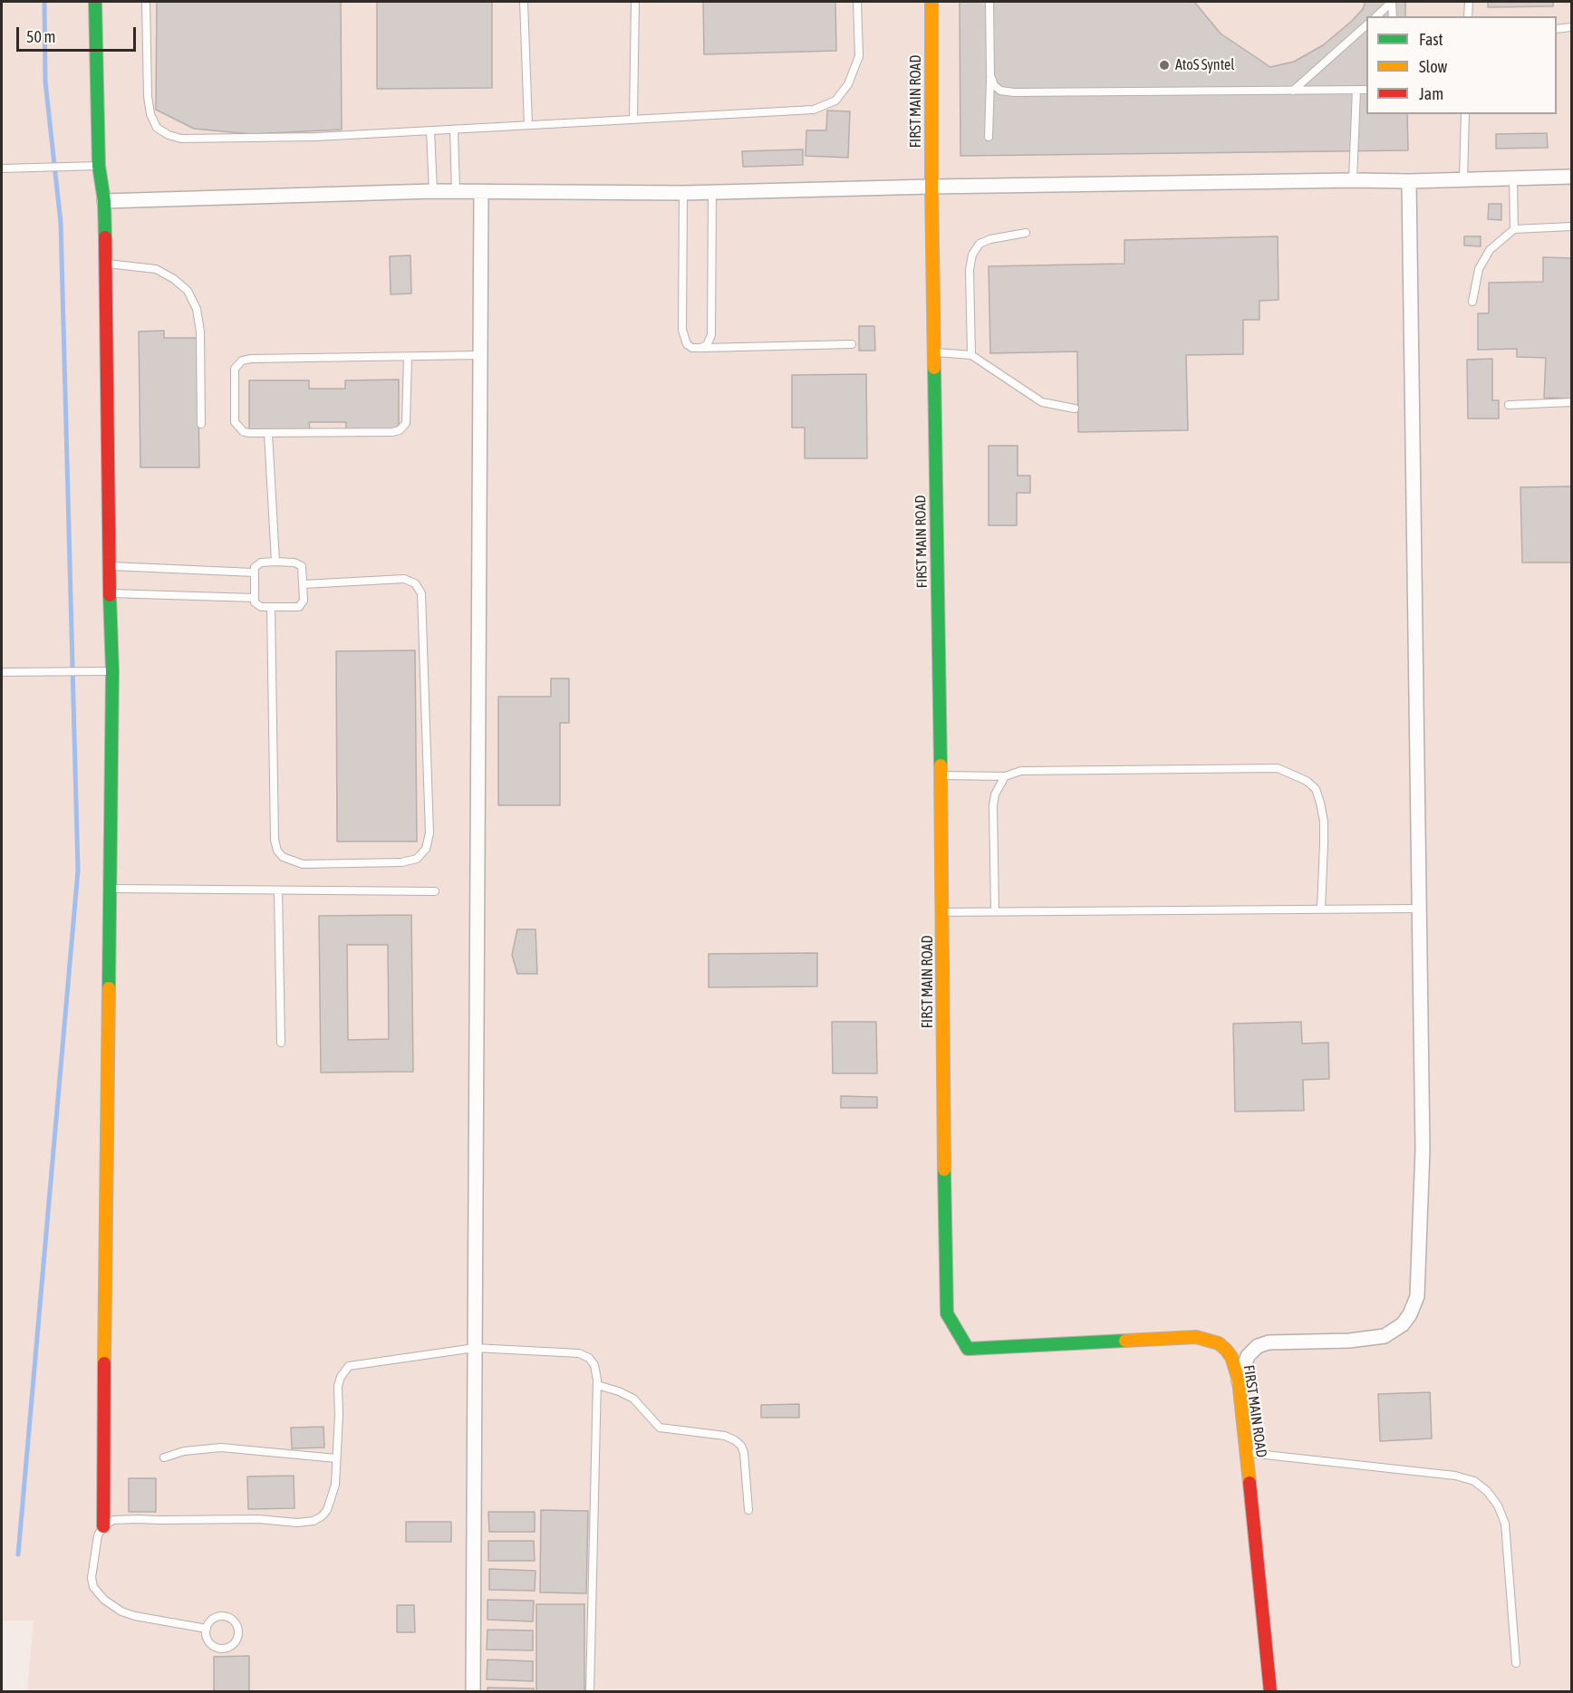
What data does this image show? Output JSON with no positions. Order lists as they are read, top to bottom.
{
  "streets": {
    "street": ["FIRST MAIN ROAD"]
  },
  "places": ["AtoS Syntel"],
  "legend": ["Fast", "Slow", "Jam"],
  "scale_bar": "50 m"
}
